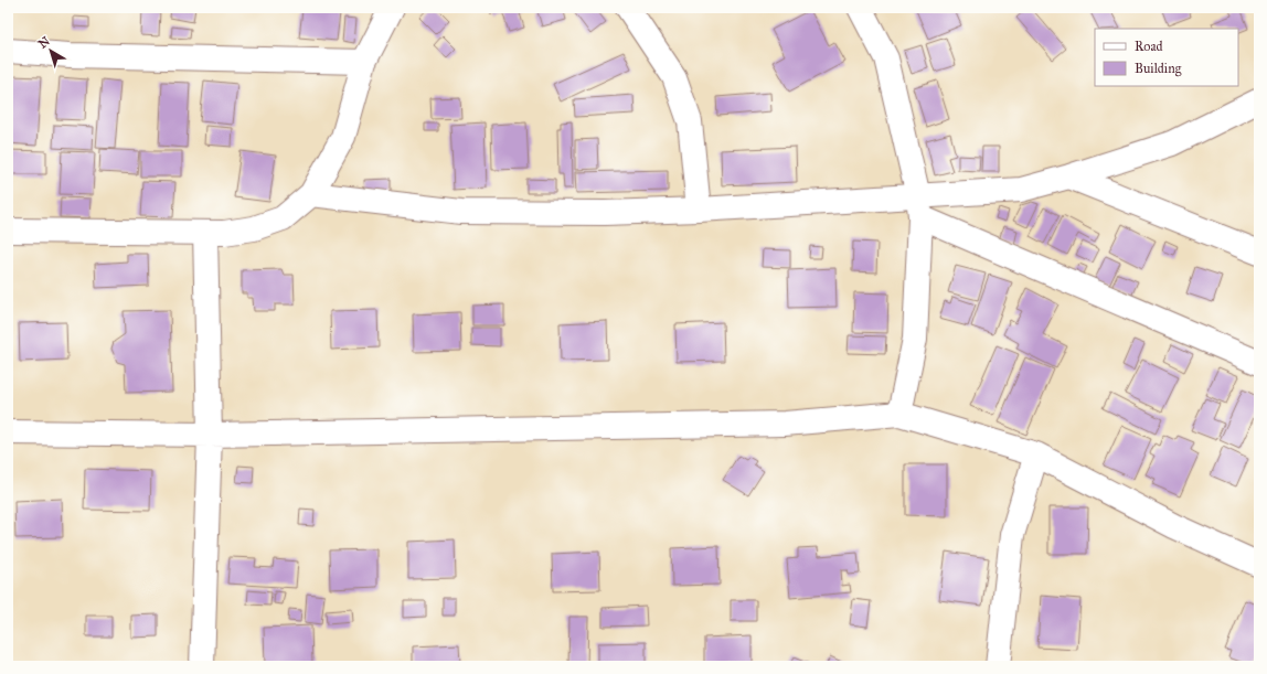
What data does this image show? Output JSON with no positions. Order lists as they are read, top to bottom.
{
  "legend": ["Road", "Building"],
  "north": "top left"
}
